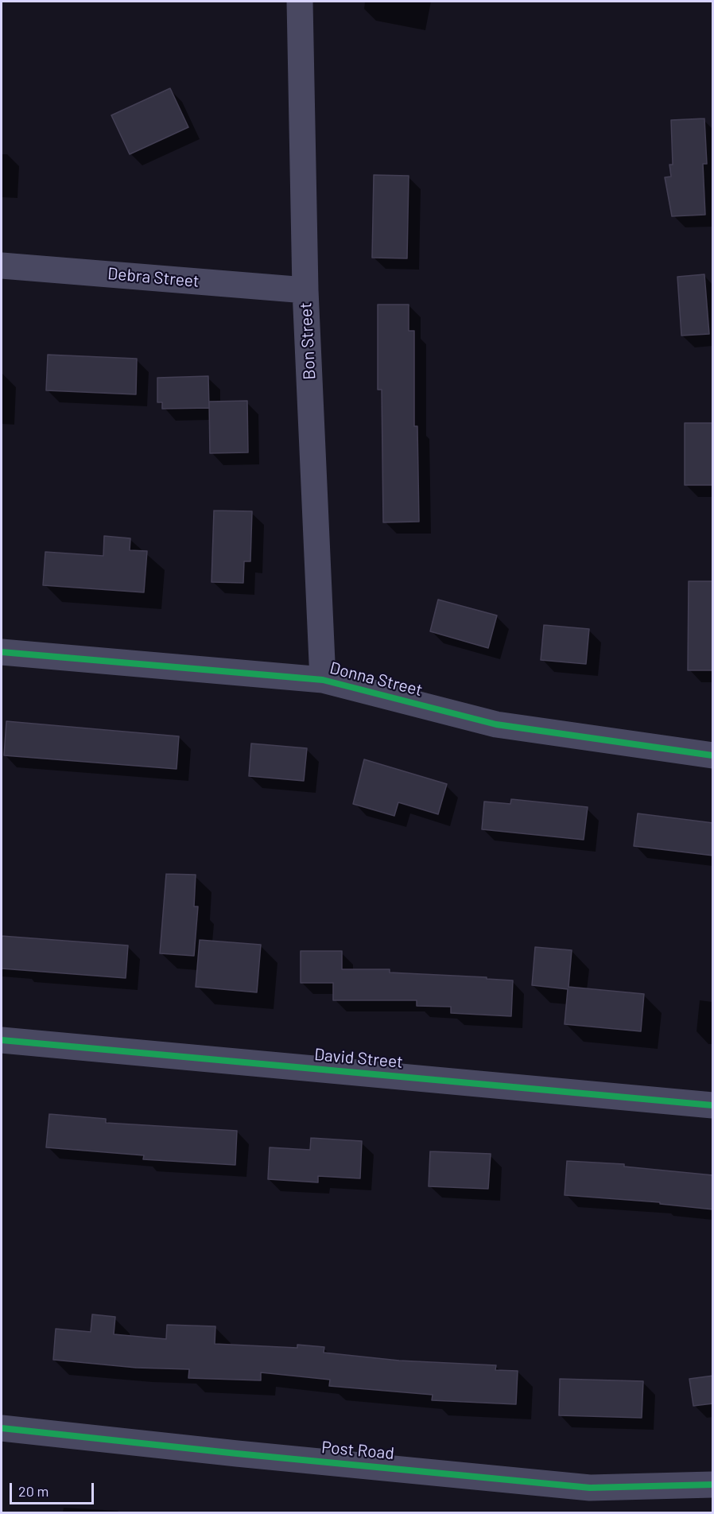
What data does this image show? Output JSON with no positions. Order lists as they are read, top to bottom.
{
  "streets": {
    "street": [
      "Debra Street",
      "Bon Street",
      "Donna Street",
      "David Street",
      "Post Road"
    ]
  },
  "crossings": [
    ["Debra Street", "Bon Street"],
    ["Bon Street", "Donna Street"]
  ],
  "scale_bar": "20 m"
}
